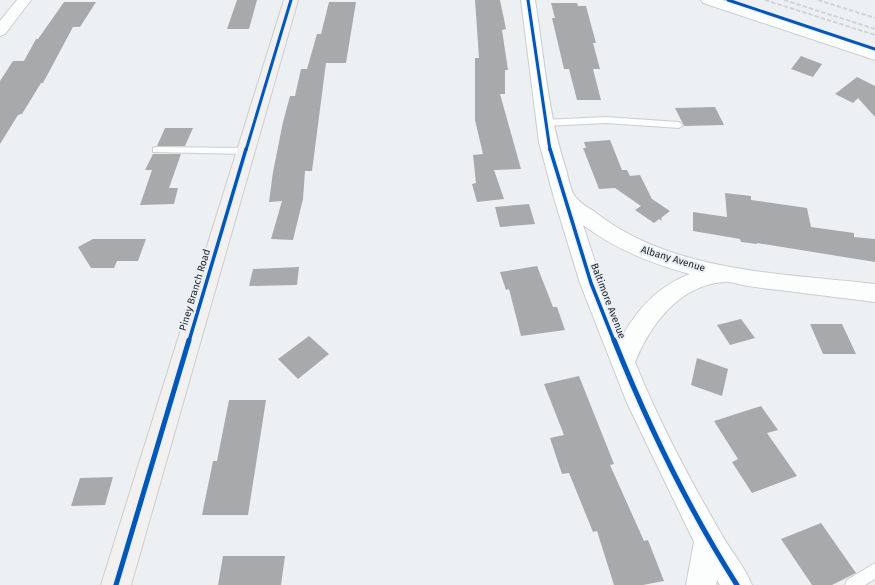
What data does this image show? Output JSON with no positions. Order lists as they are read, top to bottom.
{
  "streets": {
    "main road": ["Piney Branch Road"],
    "street": ["Albany Avenue", "Baltimore Avenue"]
  },
  "crossings": [
    ["Albany Avenue", "Baltimore Avenue"]
  ]
}
